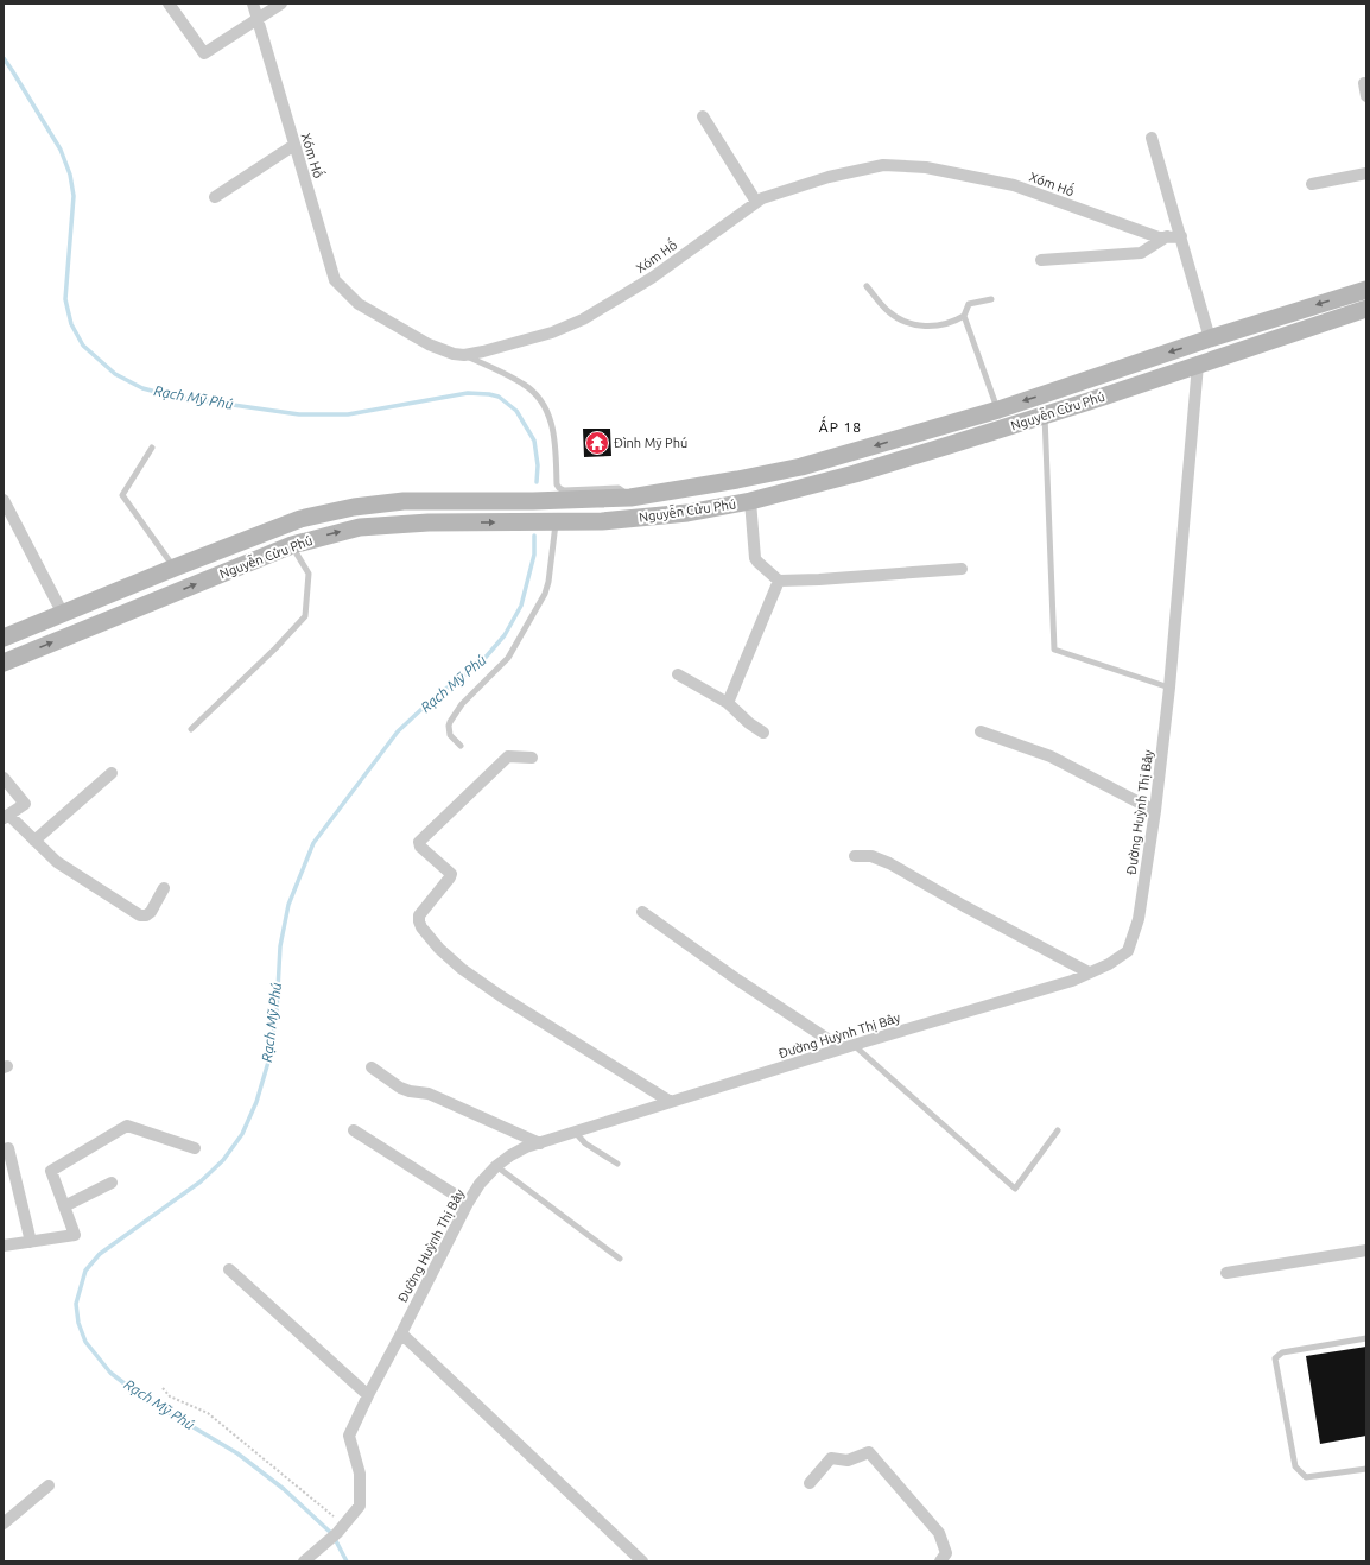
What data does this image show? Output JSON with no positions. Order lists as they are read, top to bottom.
{
  "streets": {
    "main road": ["Nguyễn Cửu Phú"],
    "street": ["Xóm Hố", "Đường Huỳnh Thị Bảy"]
  },
  "crossings": [
    ["Nguyễn Cửu Phú", "Đường Huỳnh Thị Bảy"]
  ],
  "districts": ["ẤP 18"],
  "water": ["Rạch Mỹ Phú"],
  "places": {
    "temple": ["Đình Mỹ Phú"]
  }
}
